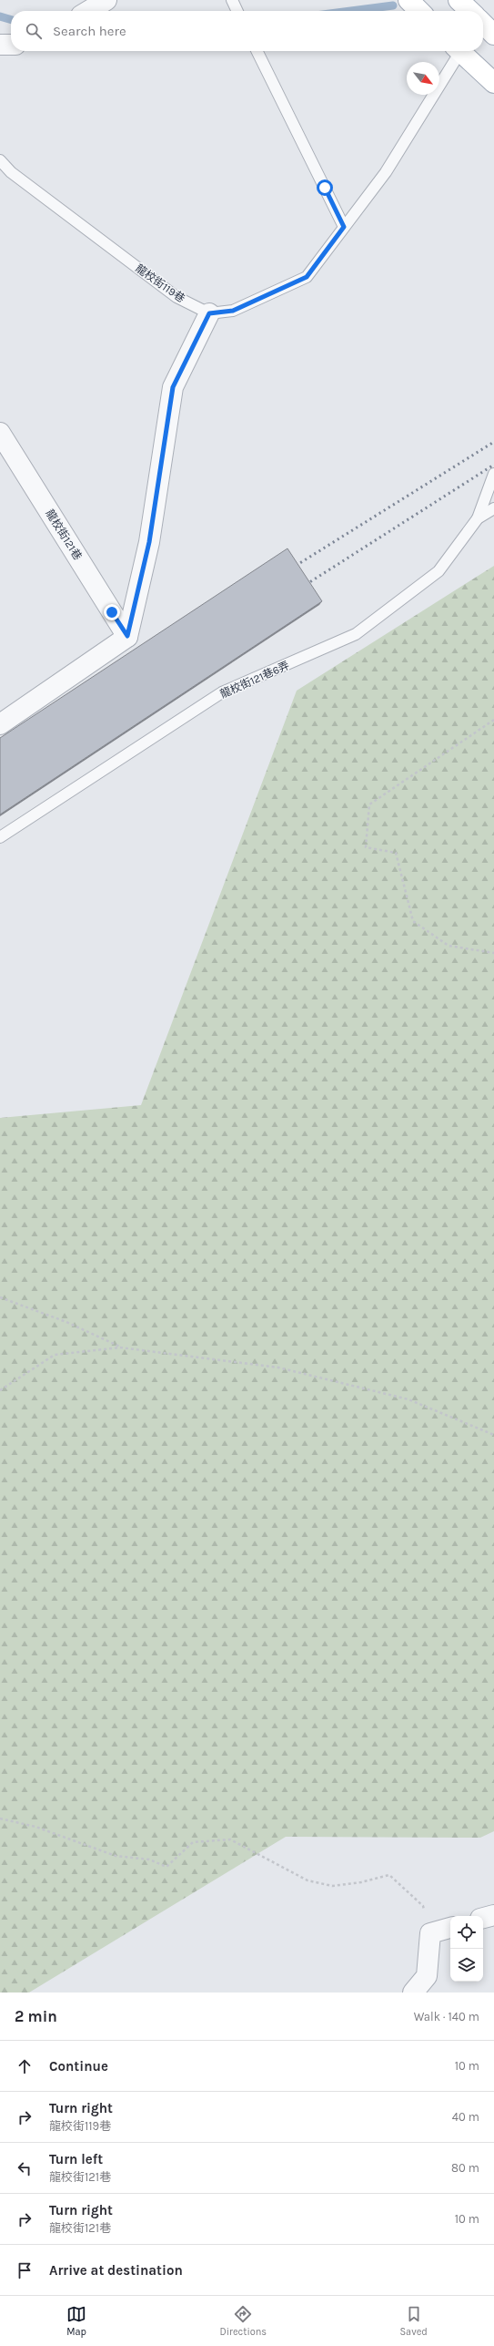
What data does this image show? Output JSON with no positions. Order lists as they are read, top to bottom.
{
  "streets": {
    "street": ["龍校街121巷"],
    "lane": ["龍校街119巷", "龍校街121巷6弄"]
  },
  "north": "bottom right",
  "page": {
    "search": "Search here",
    "heading": ["2 min", "Walk · 140 m"],
    "list": [
      ["Continue", "10 m"],
      ["Turn right", "龍校街119巷", "40 m"],
      ["Turn left", "龍校街121巷", "80 m"],
      ["Turn right", "龍校街121巷", "10 m"],
      "Arrive at destination"
    ],
    "nav": ["Map", "Directions", "Saved"]
  }
}
